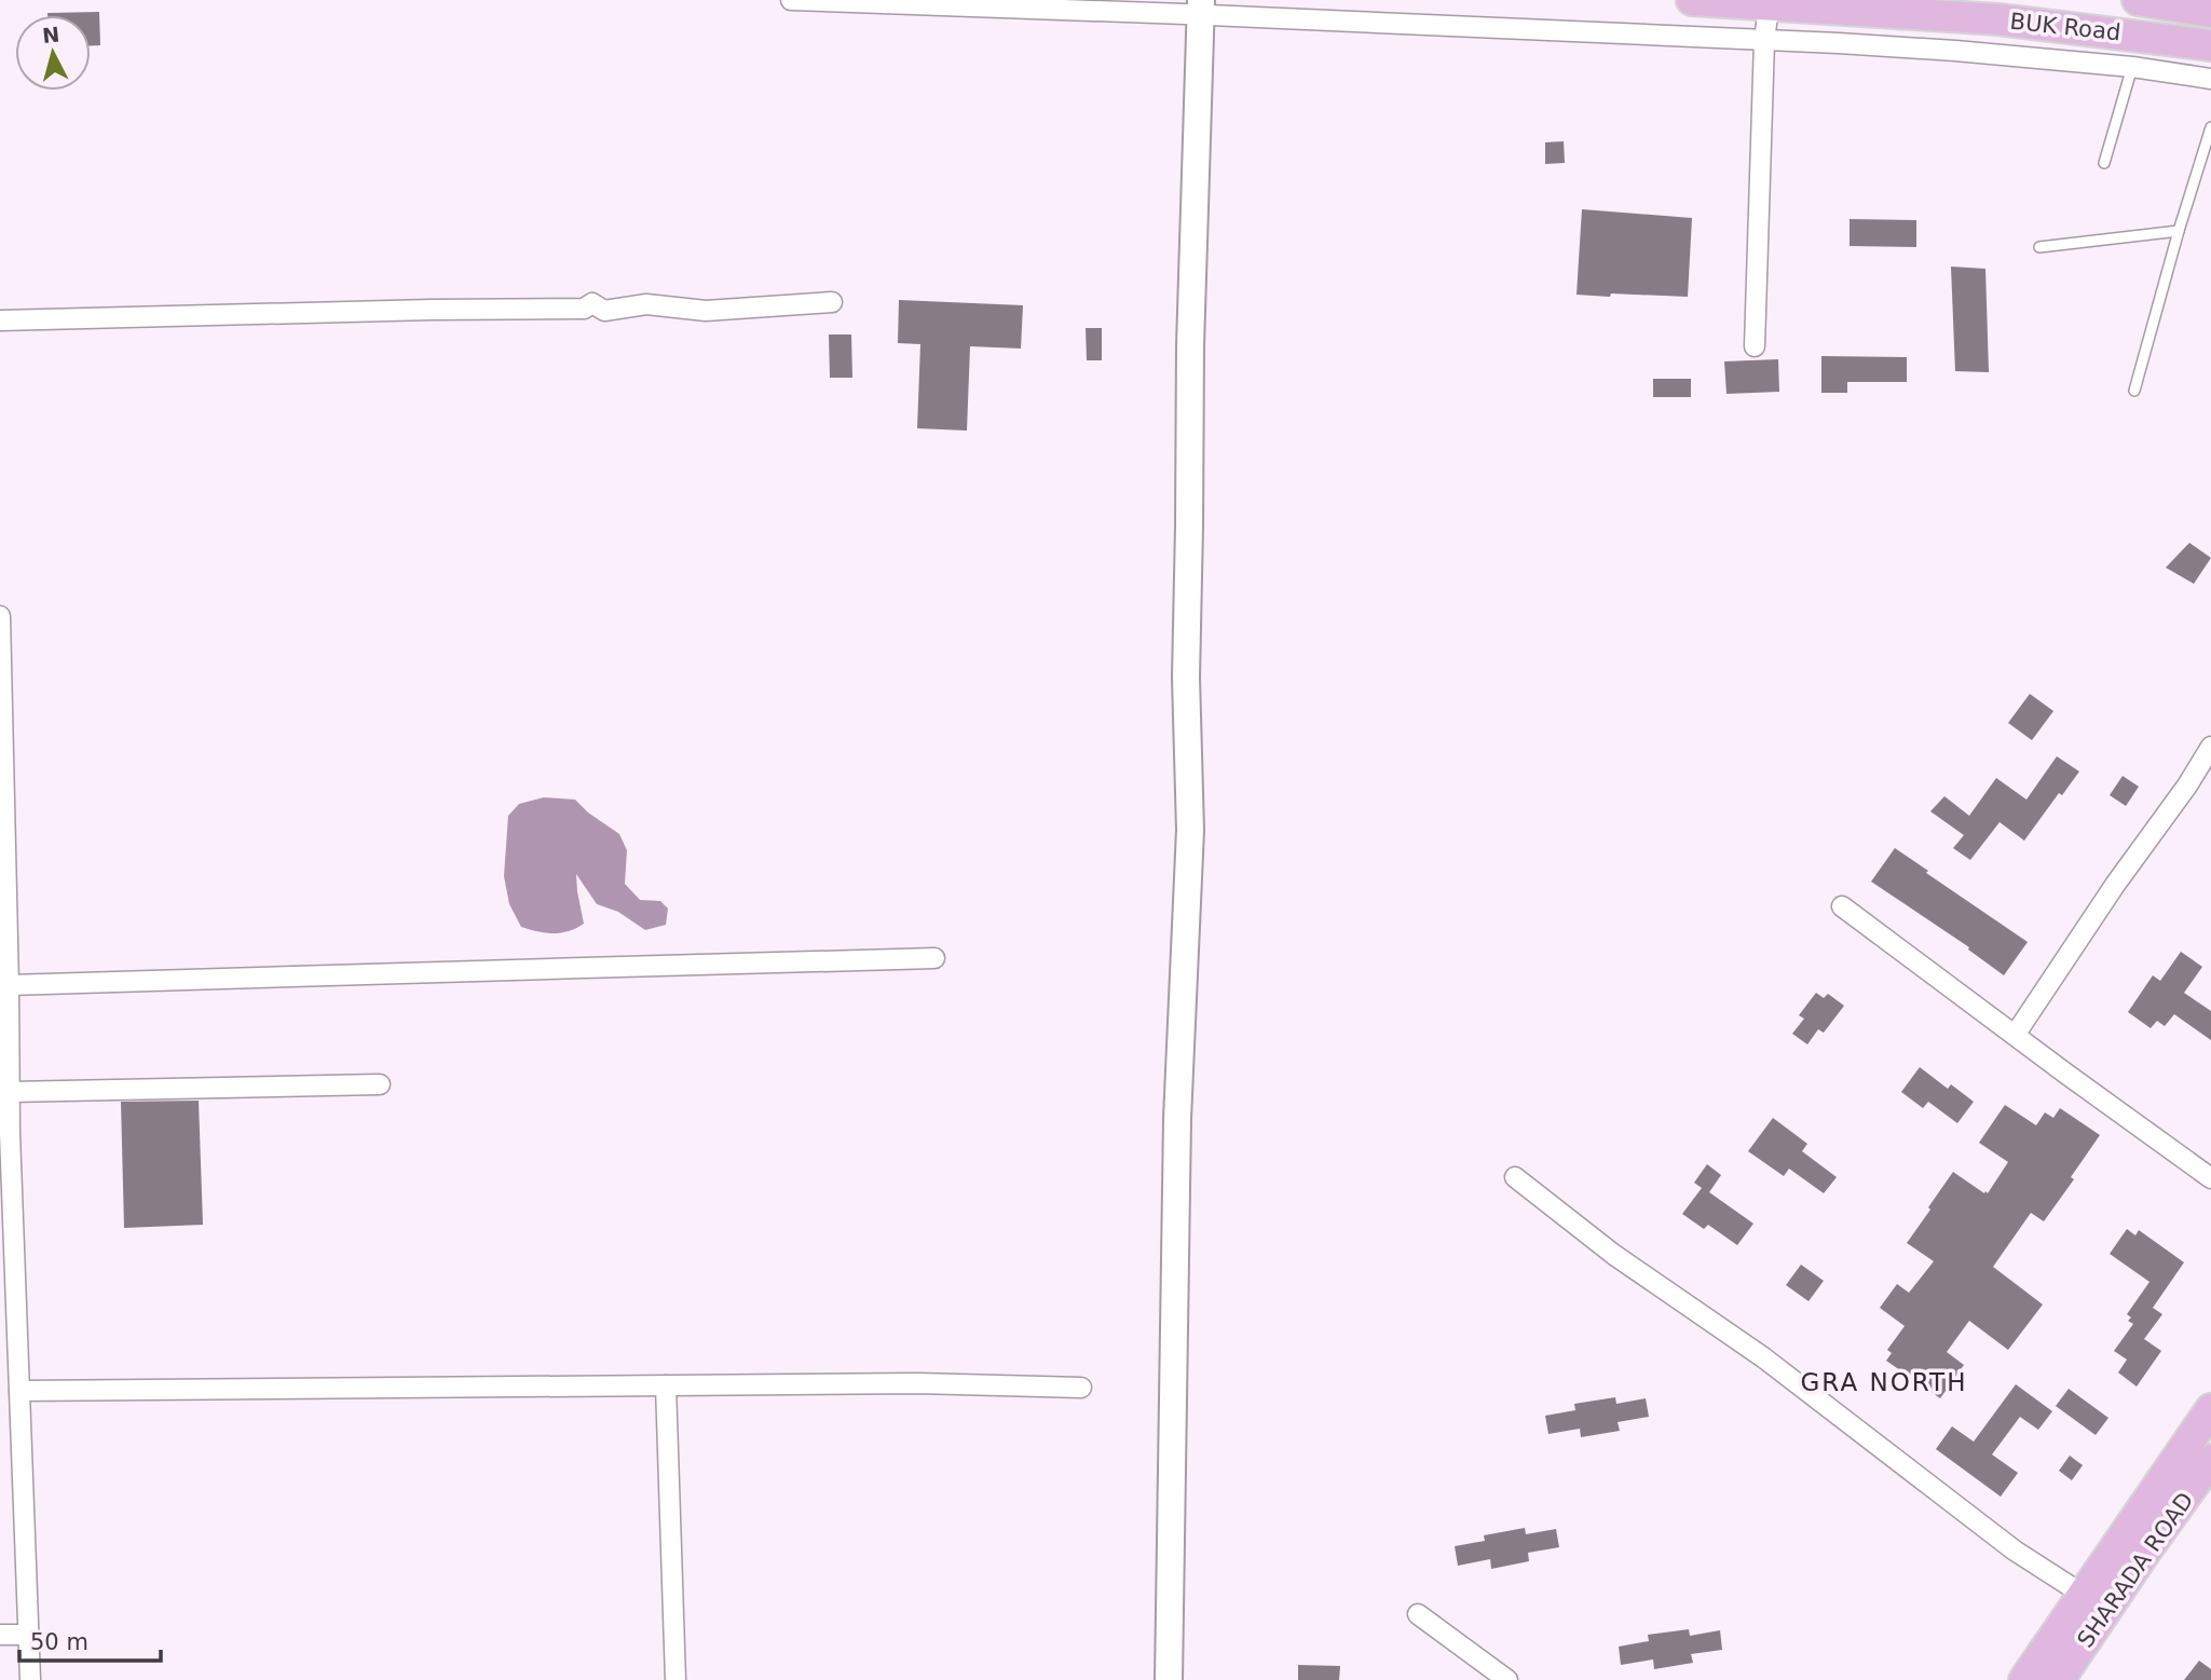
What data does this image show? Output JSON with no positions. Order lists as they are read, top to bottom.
{
  "streets": {
    "main road": ["BUK Road", "SHARADA ROAD"]
  },
  "districts": ["GRA NORTH"],
  "scale_bar": "50 m",
  "north": "top"
}
